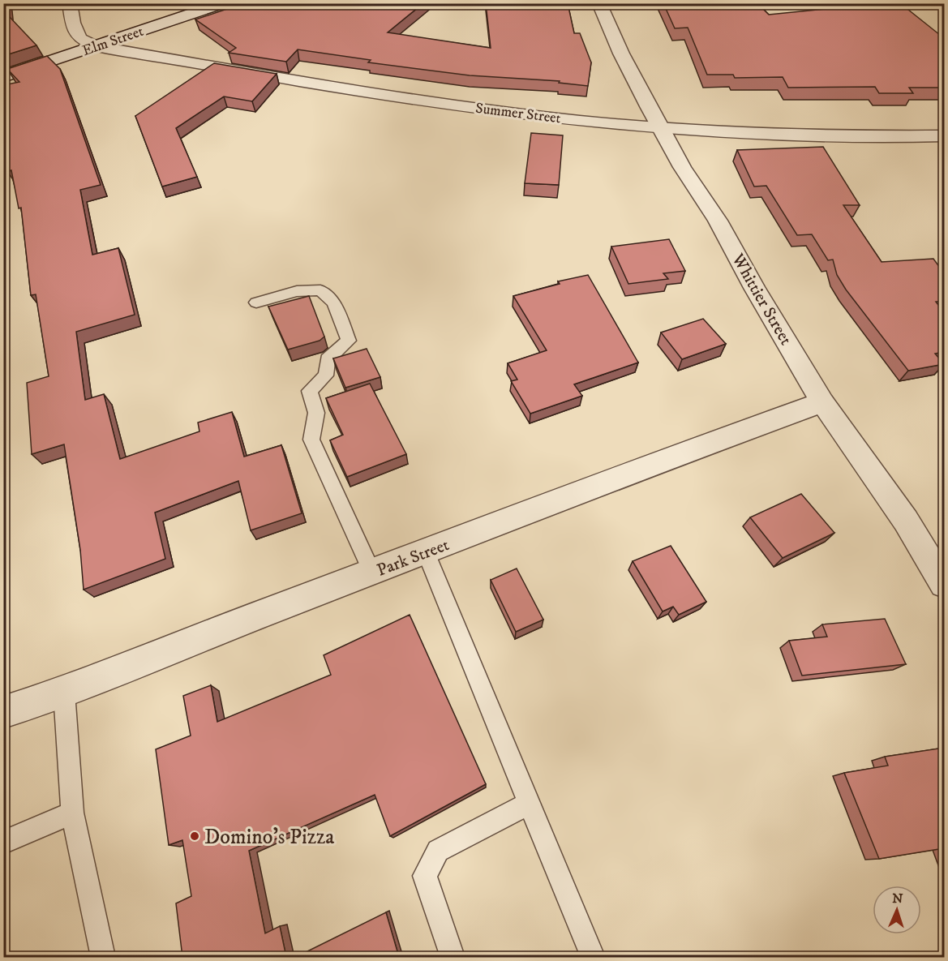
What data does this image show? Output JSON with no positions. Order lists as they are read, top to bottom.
{
  "streets": {
    "street": [
      "Elm Street",
      "Summer Street",
      "Whittier Street",
      "Park Street"
    ]
  },
  "crossings": [
    ["Elm Street", "Summer Street"],
    ["Summer Street", "Whittier Street"],
    ["Whittier Street", "Park Street"]
  ],
  "places": ["Domino's Pizza"],
  "north": "top"
}
